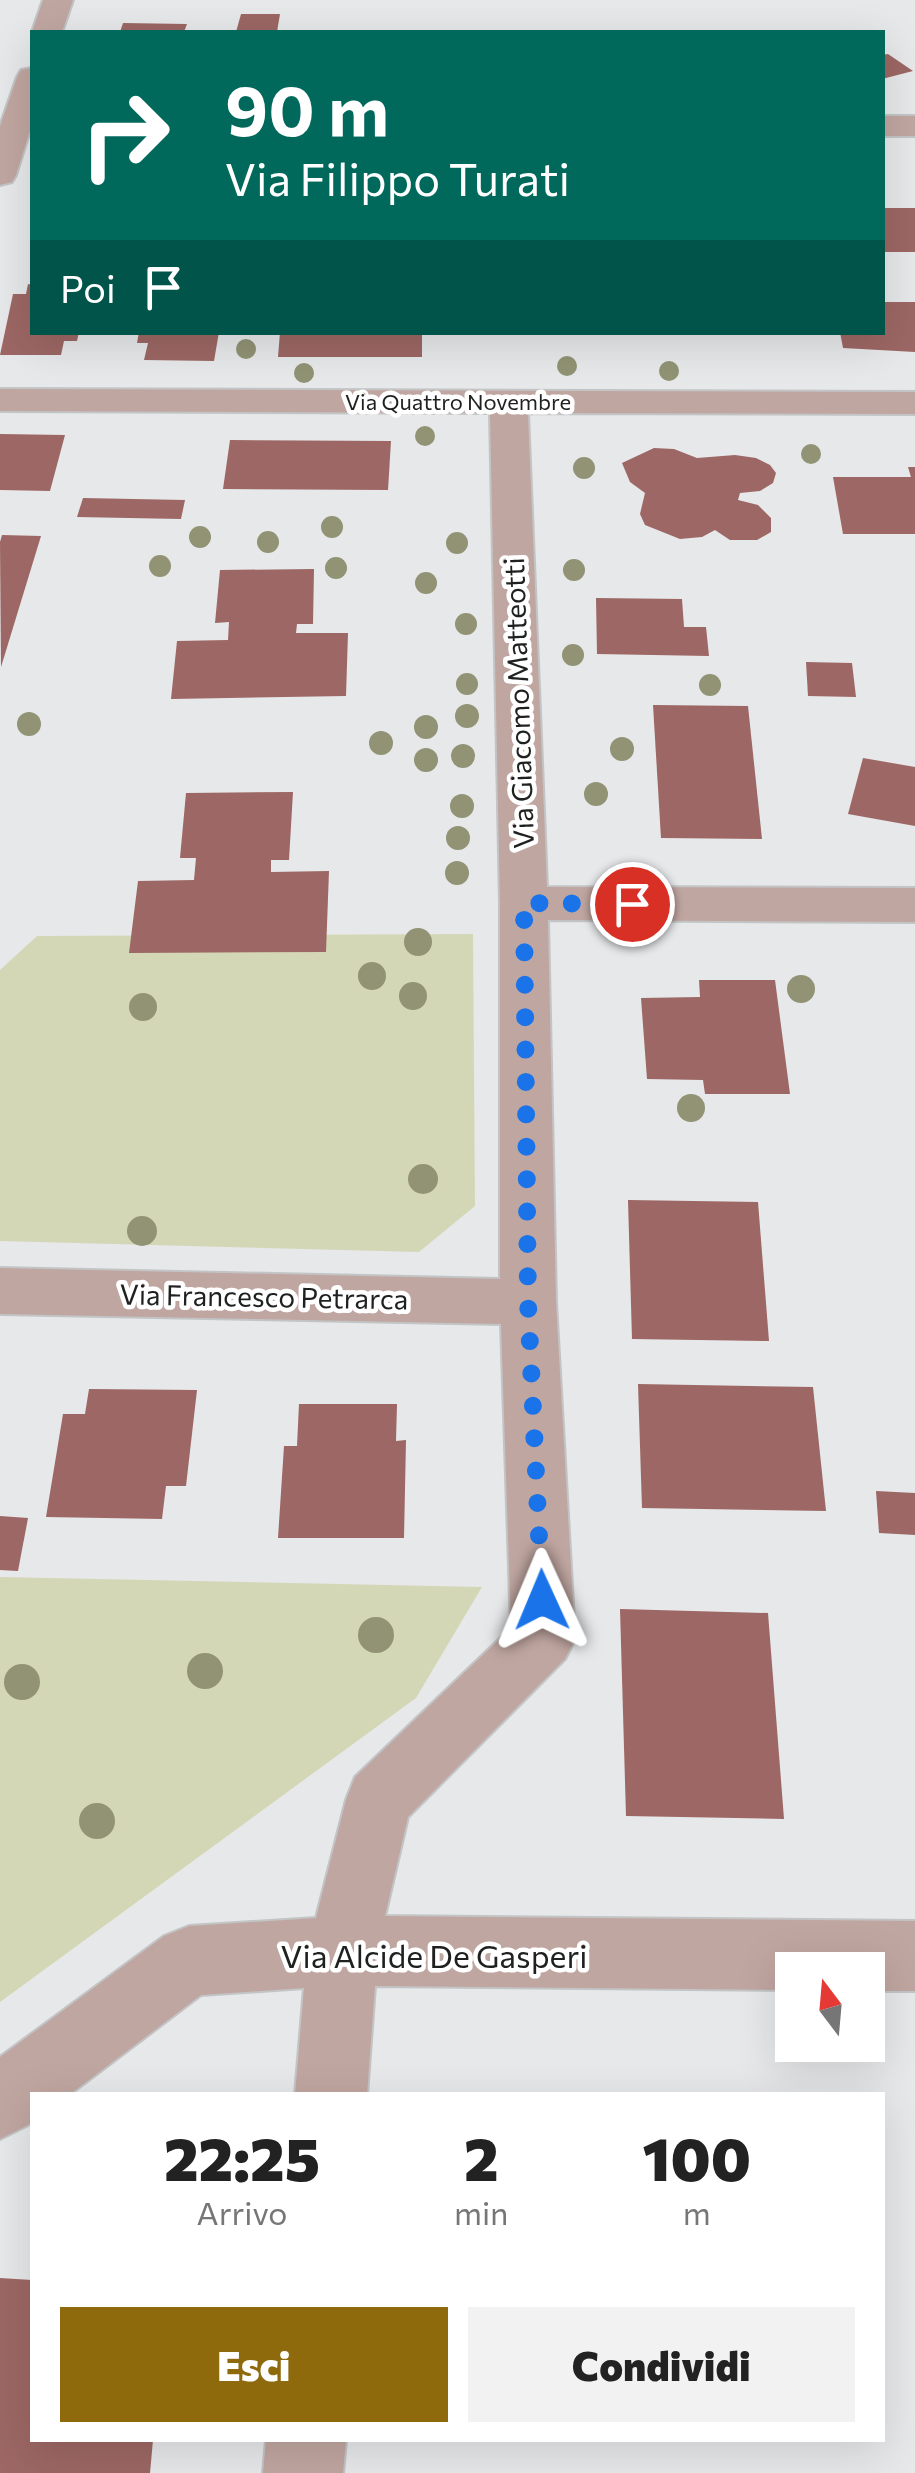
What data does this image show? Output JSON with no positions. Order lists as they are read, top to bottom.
{
  "streets": {
    "street": [
      "Via Quattro Novembre",
      "Via Giacomo Matteotti",
      "Via Francesco Petrarca",
      "Via Alcide De Gasperi"
    ]
  },
  "crossings": [
    ["Via Quattro Novembre", "Via Giacomo Matteotti"],
    ["Via Giacomo Matteotti", "Via Francesco Petrarca"],
    ["Via Giacomo Matteotti", "Via Alcide De Gasperi"]
  ],
  "north": "top",
  "page": {
    "turn": ["90 m", "Via Filippo Turati"],
    "then": "Poi",
    "eta": [
      "22:25",
      "Arrivo",
      "2",
      "min",
      "100",
      "m"
    ],
    "buttons": ["Esci", "Condividi"]
  }
}
